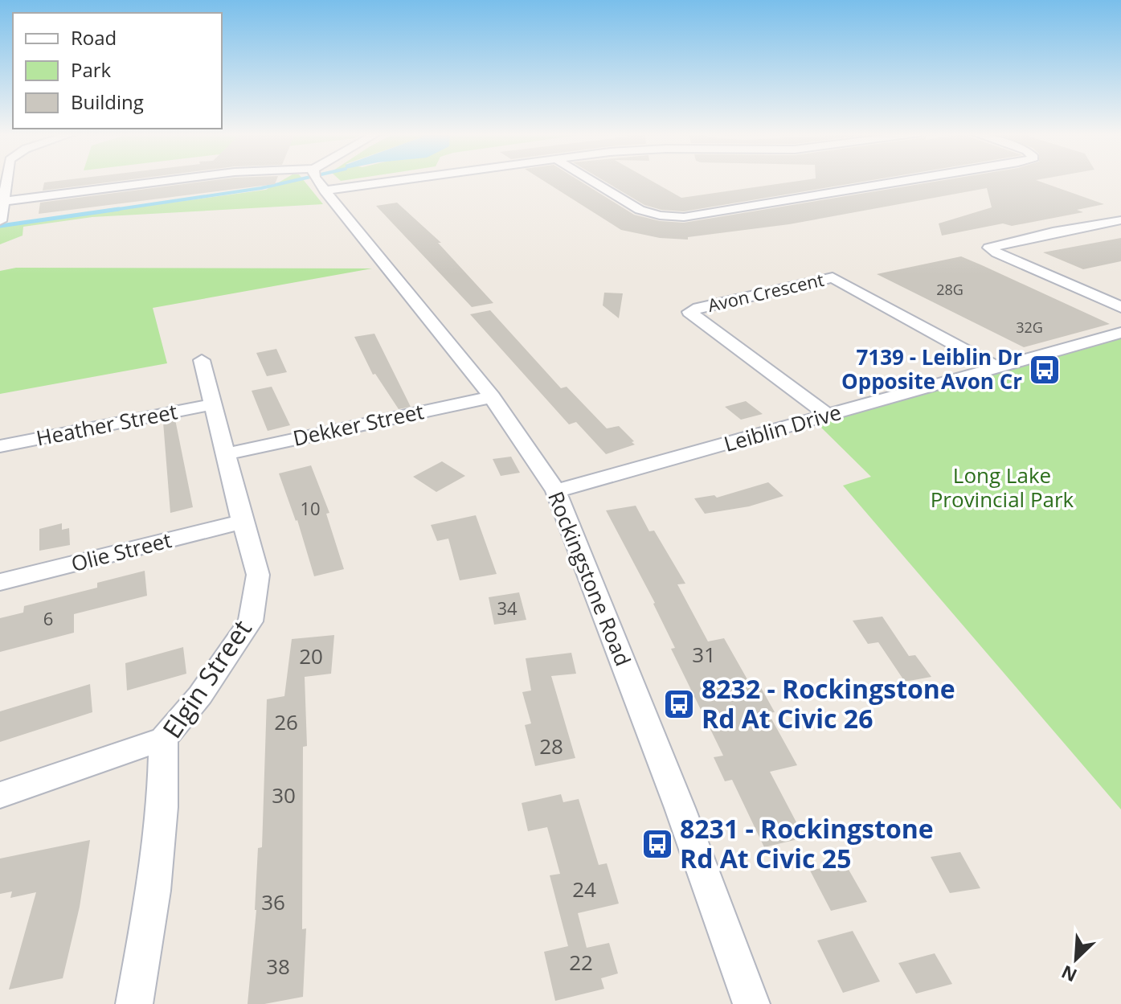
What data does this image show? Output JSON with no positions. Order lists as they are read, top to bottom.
{
  "streets": {
    "street": [
      "Avon Crescent",
      "Heather Street",
      "Dekker Street",
      "Leiblin Drive",
      "Olie Street",
      "Rockingstone Road",
      "Elgin Street"
    ]
  },
  "crossings": [
    ["Avon Crescent", "Leiblin Drive"],
    ["Heather Street", "Elgin Street"],
    ["Dekker Street", "Rockingstone Road"],
    ["Dekker Street", "Elgin Street"],
    ["Leiblin Drive", "Rockingstone Road"],
    ["Olie Street", "Elgin Street"]
  ],
  "parks": ["Long Lake Provincial Park"],
  "places": {
    "bus stop": ["7139 - Leiblin Dr Opposite Avon Cr", "8232 - Rockingstone Rd At Civic 26", "8231 - Rockingstone Rd At Civic 25"]
  },
  "house_numbers": [
    "28G",
    "32G",
    "10",
    "34",
    "6",
    "31",
    "20",
    "26",
    "28",
    "30",
    "24",
    "36",
    "22",
    "38"
  ],
  "legend": ["Road", "Park", "Building"],
  "north": "bottom left"
}
